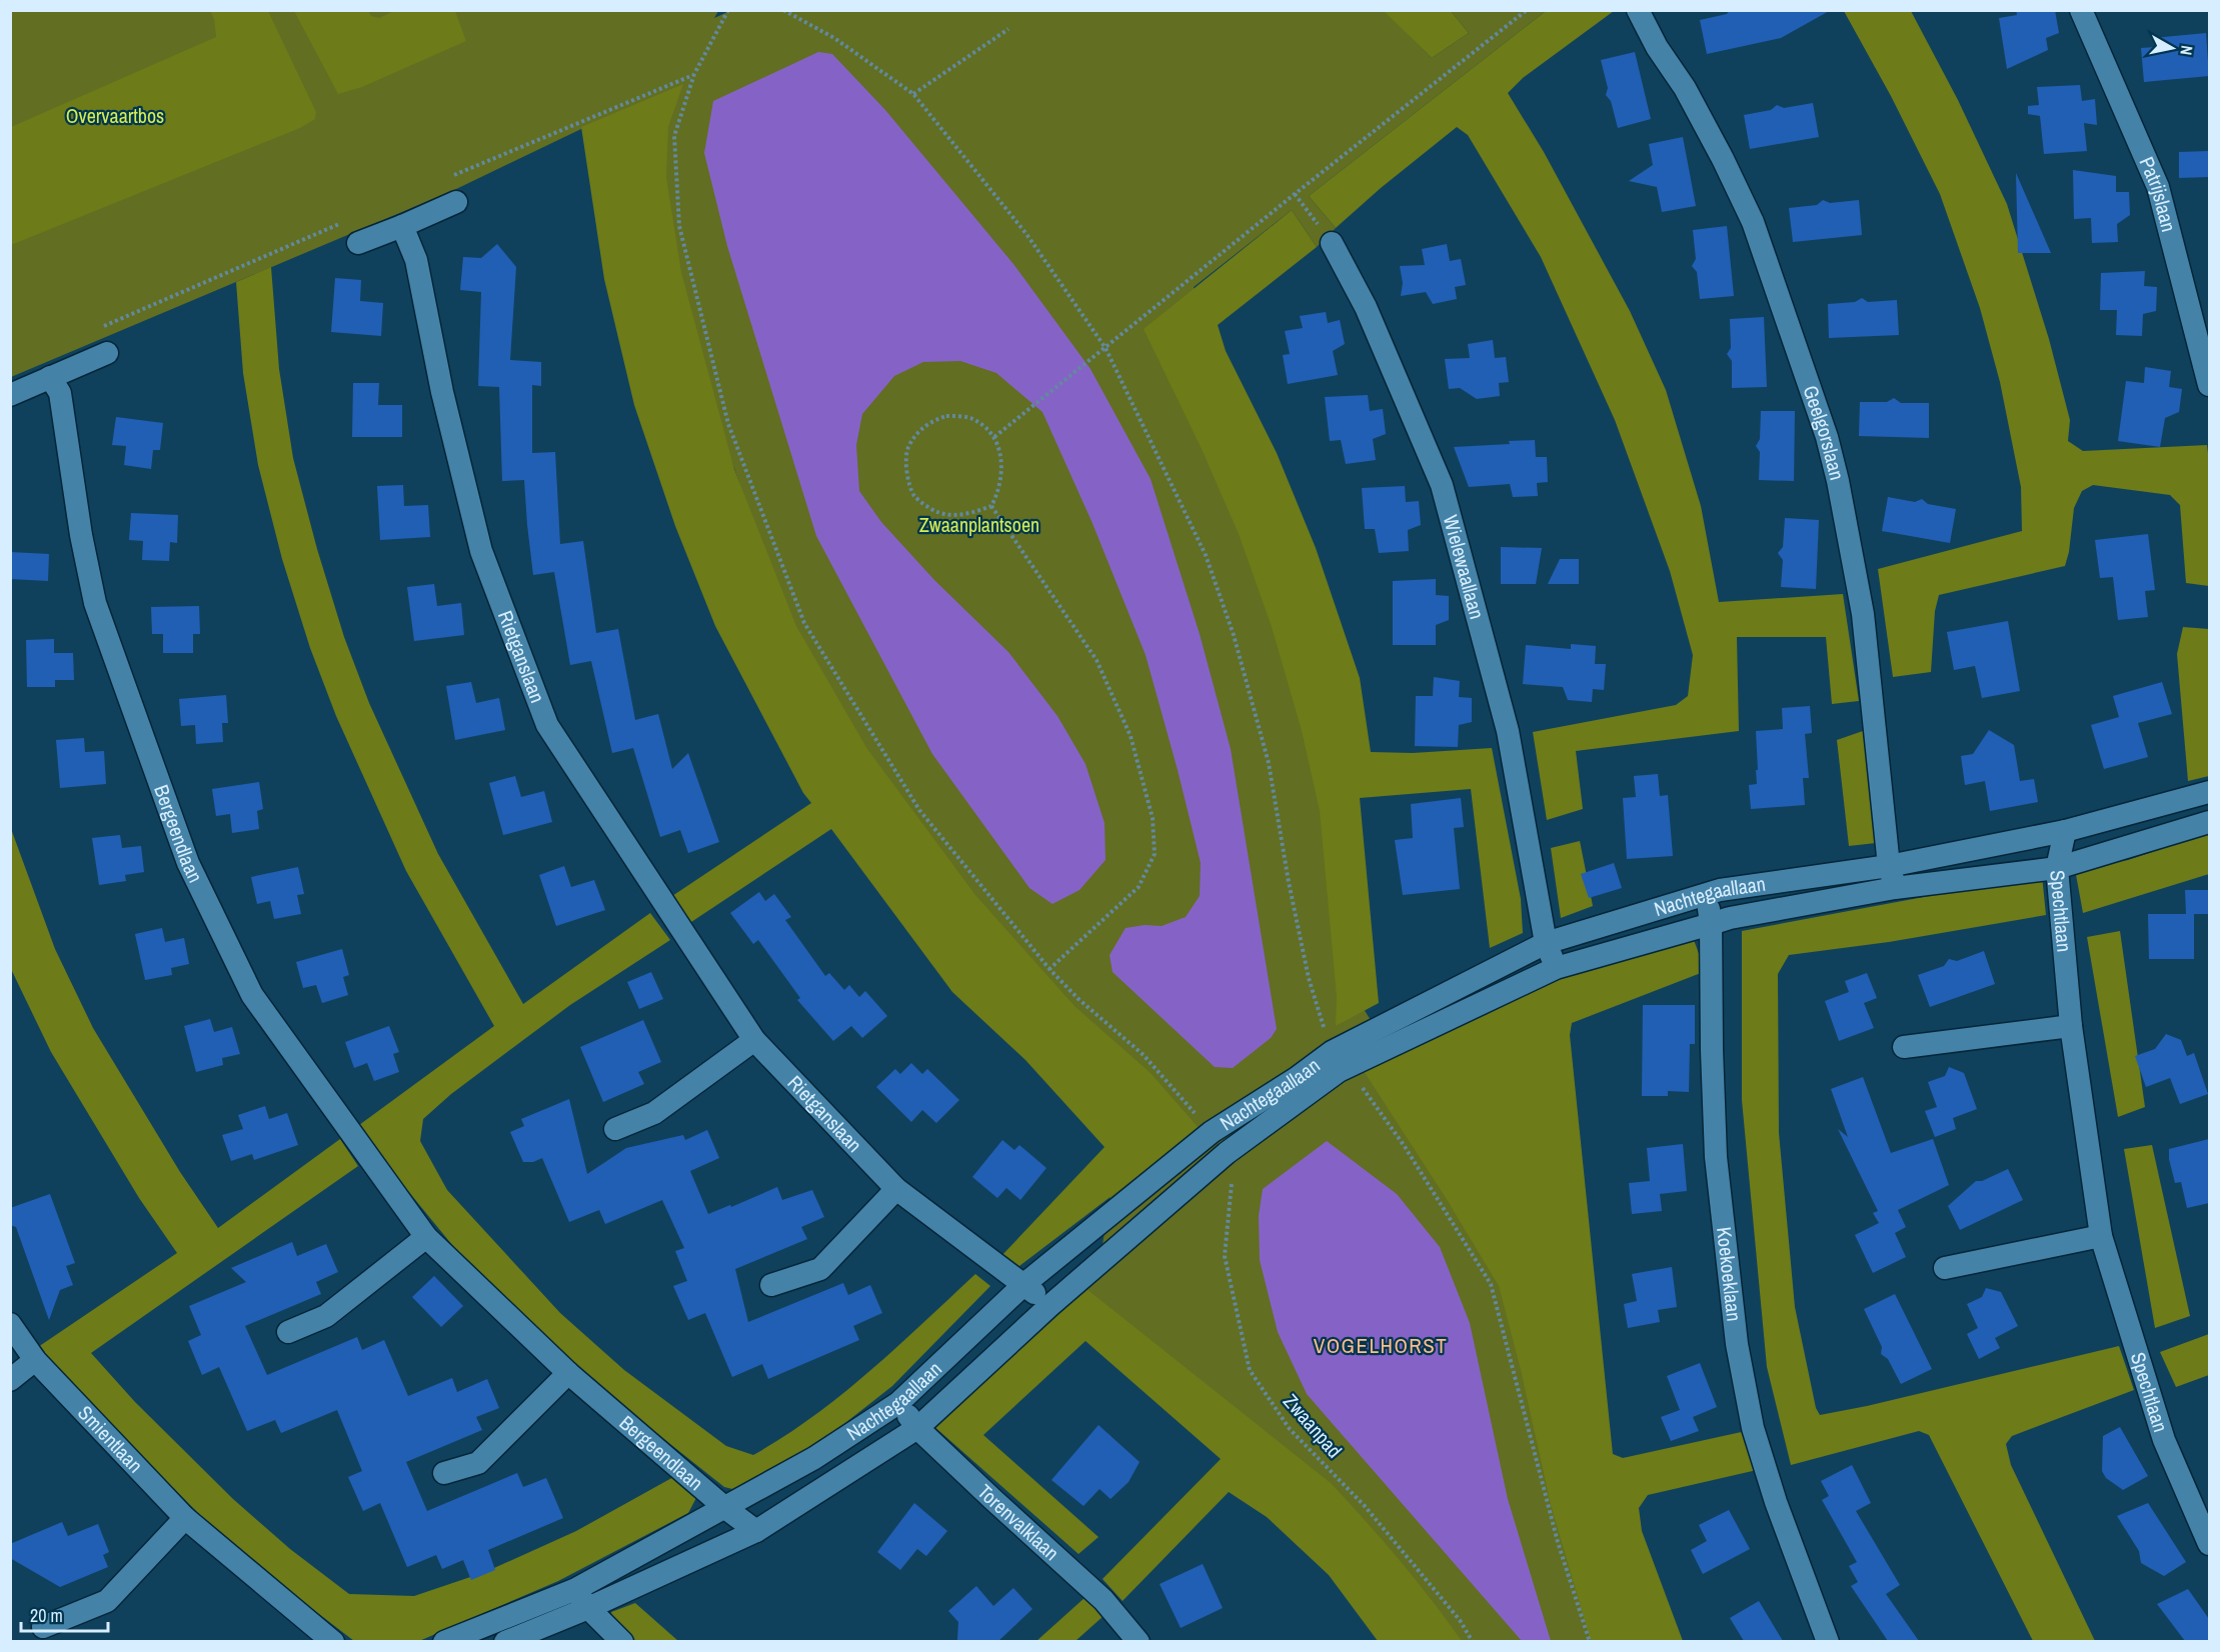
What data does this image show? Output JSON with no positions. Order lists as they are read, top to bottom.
{
  "streets": {
    "street": [
      "Patrijslaan",
      "Geelgorslaan",
      "Wielewaallaan",
      "Rietganslaan",
      "Bergeendlaan",
      "Nachtegaallaan",
      "Spechtlaan",
      "Koekoeklaan",
      "Smientlaan",
      "Torenvalklaan"
    ],
    "path": ["Zwaanpad"]
  },
  "crossings": [
    ["Geelgorslaan", "Nachtegaallaan"],
    ["Wielewaallaan", "Nachtegaallaan"],
    ["Rietganslaan", "Nachtegaallaan"],
    ["Bergeendlaan", "Nachtegaallaan"],
    ["Nachtegaallaan", "Spechtlaan"],
    ["Nachtegaallaan", "Koekoeklaan"],
    ["Nachtegaallaan", "Zwaanpad"],
    ["Nachtegaallaan", "Torenvalklaan"]
  ],
  "districts": ["VOGELHORST"],
  "parks": ["Overvaartbos", "Zwaanplantsoen"],
  "scale_bar": "20 m",
  "north": "right"
}
